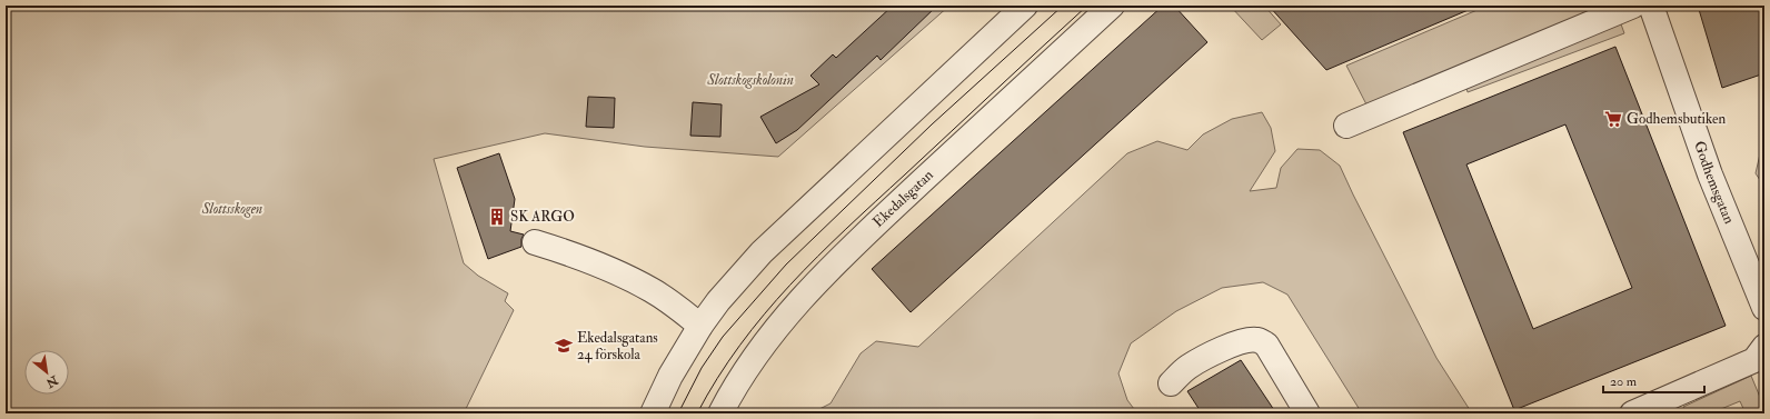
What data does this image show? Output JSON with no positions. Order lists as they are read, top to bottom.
{
  "streets": {
    "street": ["Godhemsgatan", "Ekedalsgatan"]
  },
  "parks": ["Slottskogskolonin", "Slottsskogen"],
  "places": {
    "supermarket": ["Godhemsbutiken"],
    "building": ["SK ARGO"],
    "school or university": ["Ekedalsgatans 24 förskola"]
  },
  "scale_bar": "20 m",
  "north": "bottom right"
}
